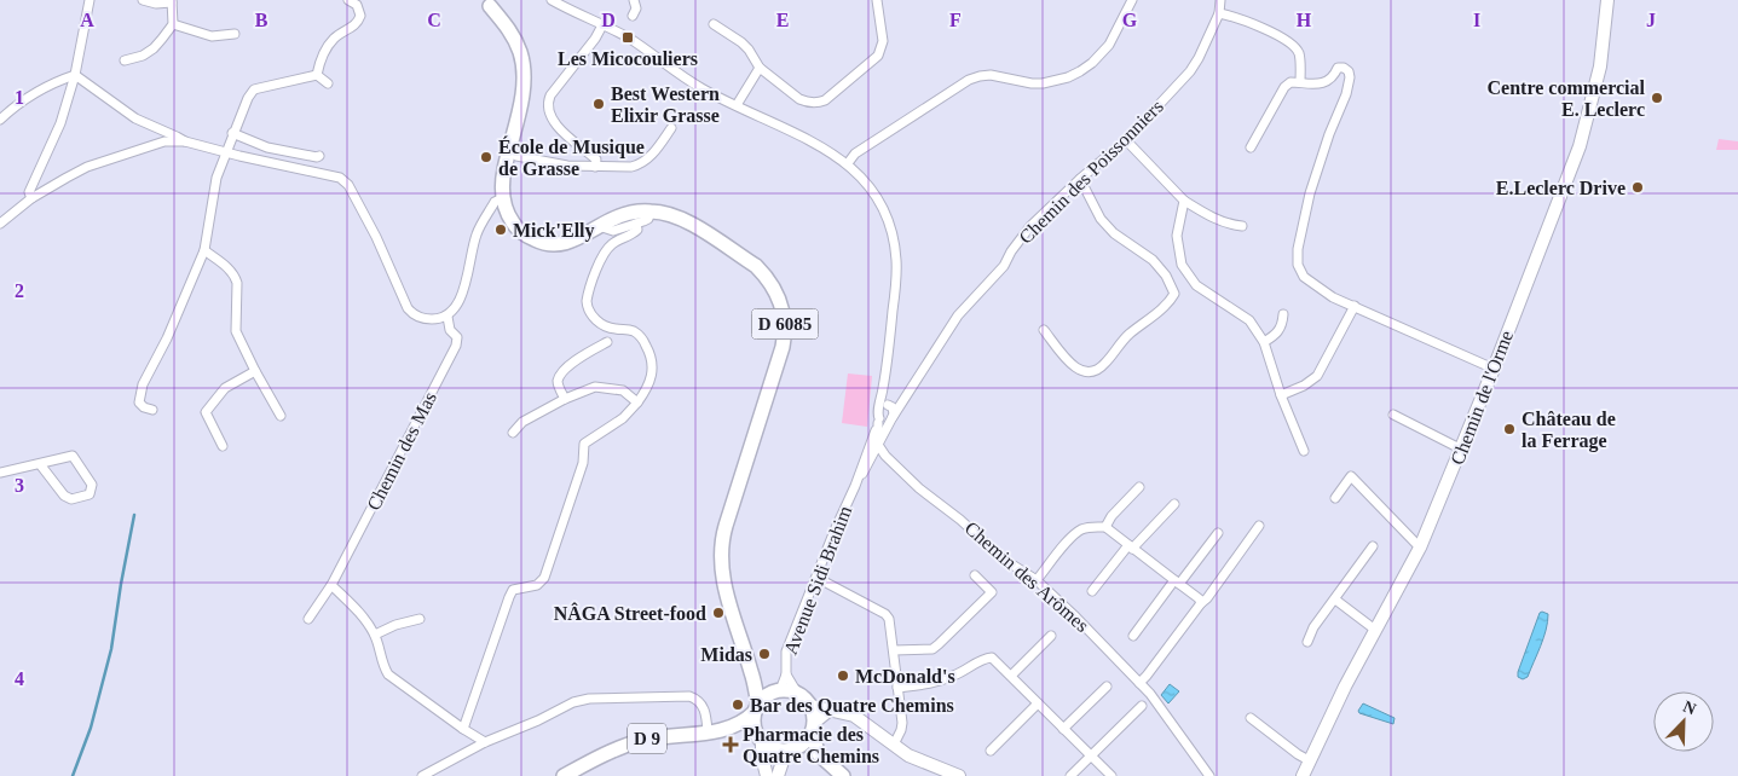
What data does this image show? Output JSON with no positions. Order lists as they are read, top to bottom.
{
  "streets": {
    "main road": ["D 6085", "D 9"],
    "street": [
      "Chemin des Poissonniers",
      "Chemin de l'Orme",
      "Chemin des Mas",
      "Chemin des Arômes",
      "Avenue Sidi Brahim"
    ]
  },
  "crossings": [
    ["Chemin des Poissonniers", "Avenue Sidi Brahim"],
    ["D 6085", "Avenue Sidi Brahim"],
    ["D 6085", "D 9"],
    ["Chemin des Arômes", "Avenue Sidi Brahim"],
    ["Avenue Sidi Brahim", "D 9"]
  ],
  "places": {
    "transit": ["Les Micocouliers"],
    "other": [
      "Centre commercial E. Leclerc",
      "Best Western Elixir Grasse",
      "École de Musique de Grasse",
      "E.Leclerc Drive",
      "Mick'Elly",
      "Château de la Ferrage",
      "NÂGA Street-food",
      "Midas",
      "McDonald's",
      "Bar des Quatre Chemins"
    ],
    "health": ["Pharmacie des Quatre Chemins"]
  },
  "north": "top right",
  "grid": {
    "columns": [
      "A",
      "B",
      "C",
      "D",
      "E",
      "F",
      "G",
      "H",
      "I",
      "J"
    ],
    "rows": [
      "1",
      "2",
      "3",
      "4"
    ]
  }
}
